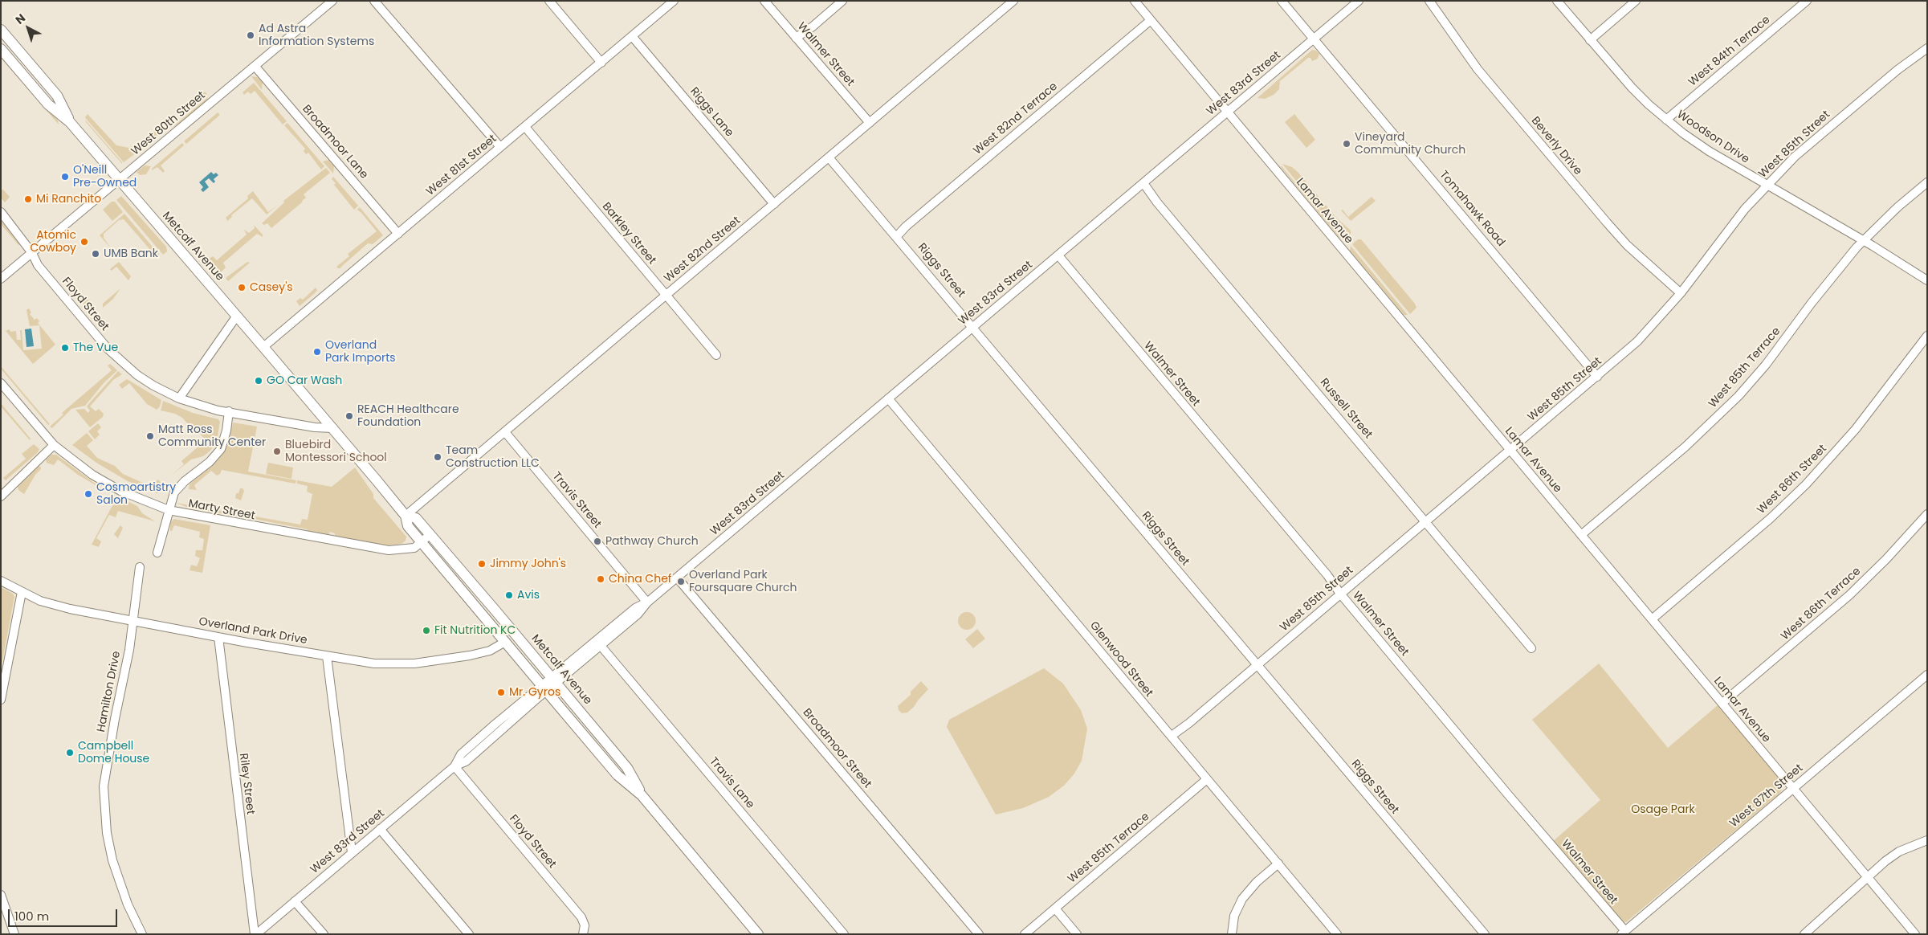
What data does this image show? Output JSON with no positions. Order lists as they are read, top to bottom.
{
  "streets": {
    "main road": ["Metcalf Avenue"],
    "street": [
      "West 84th Terrace",
      "Walmer Street",
      "West 83rd Street",
      "Riggs Lane",
      "West 82nd Terrace",
      "West 80th Street",
      "Woodson Drive",
      "Broadmoor Lane",
      "West 85th Street",
      "Beverly Drive",
      "West 81st Street",
      "Tomahawk Road",
      "Lamar Avenue",
      "Barkley Street",
      "West 82nd Street",
      "Riggs Street",
      "Floyd Street",
      "West 85th Terrace",
      "Russell Street",
      "West 86th Street",
      "Travis Street",
      "Marty Street",
      "West 86th Terrace",
      "Overland Park Drive",
      "Glenwood Street",
      "Hamilton Drive",
      "Broadmoor Street",
      "Travis Lane",
      "Riley Street",
      "West 87th Street"
    ]
  },
  "crossings": [
    ["West 84th Terrace", "Woodson Drive"],
    ["Walmer Street", "West 83rd Street"],
    ["Walmer Street", "West 85th Street"],
    ["Walmer Street", "West 82nd Street"],
    ["Walmer Street", "West 87th Street"],
    ["West 83rd Street", "Tomahawk Road"],
    ["West 83rd Street", "Lamar Avenue"],
    ["West 83rd Street", "Metcalf Avenue"],
    ["West 83rd Street", "Riggs Street"],
    ["West 83rd Street", "Floyd Street"],
    ["West 83rd Street", "Russell Street"],
    ["West 83rd Street", "Travis Street"],
    ["West 83rd Street", "Glenwood Street"],
    ["West 83rd Street", "Broadmoor Street"],
    ["West 83rd Street", "Travis Lane"],
    ["West 83rd Street", "Riley Street"],
    ["Riggs Lane", "West 81st Street"],
    ["Riggs Lane", "West 82nd Street"],
    ["West 82nd Terrace", "Lamar Avenue"],
    ["West 82nd Terrace", "Riggs Street"],
    ["West 80th Street", "Broadmoor Lane"],
    ["West 80th Street", "Metcalf Avenue"],
    ["West 80th Street", "Floyd Street"],
    ["Woodson Drive", "West 85th Street"],
    ["Woodson Drive", "West 85th Terrace"],
    ["Broadmoor Lane", "West 81st Street"],
    ["West 85th Street", "Beverly Drive"],
    ["West 85th Street", "Tomahawk Road"],
    ["West 85th Street", "Lamar Avenue"],
    ["West 85th Street", "Riggs Street"],
    ["West 85th Street", "Russell Street"],
    ["West 85th Street", "Glenwood Street"],
    ["West 81st Street", "Barkley Street"],
    ["West 81st Street", "Metcalf Avenue"],
    ["Lamar Avenue", "West 85th Terrace"],
    ["Lamar Avenue", "West 86th Street"],
    ["Lamar Avenue", "West 86th Terrace"],
    ["Lamar Avenue", "West 87th Street"],
    ["Barkley Street", "West 82nd Street"],
    ["Metcalf Avenue", "West 82nd Street"],
    ["Metcalf Avenue", "Floyd Street"],
    ["Metcalf Avenue", "Marty Street"],
    ["Metcalf Avenue", "Overland Park Drive"],
    ["West 82nd Street", "Riggs Street"],
    ["West 82nd Street", "Travis Street"],
    ["West 85th Terrace", "Glenwood Street"],
    ["Overland Park Drive", "Hamilton Drive"],
    ["Overland Park Drive", "Riley Street"]
  ],
  "parks": ["Osage Park"],
  "places": [
    "Ad Astra Information Systems",
    "Vineyard Community Church",
    "O'Neill Pre-Owned",
    "Mi Ranchito",
    "Atomic Cowboy",
    "UMB Bank",
    "Casey's",
    "The Vue",
    "Overland Park Imports",
    "GO Car Wash",
    "REACH Healthcare Foundation",
    "Matt Ross Community Center",
    "Bluebird Montessori School",
    "Team Construction LLC",
    "Cosmoartistry Salon",
    "Pathway Church",
    "Jimmy John's",
    "China Chef",
    "Overland Park Foursquare Church",
    "Avis",
    "Fit Nutrition KC",
    "Mr. Gyros",
    "Campbell Dome House"
  ],
  "scale_bar": "100 m",
  "north": "top left"
}
